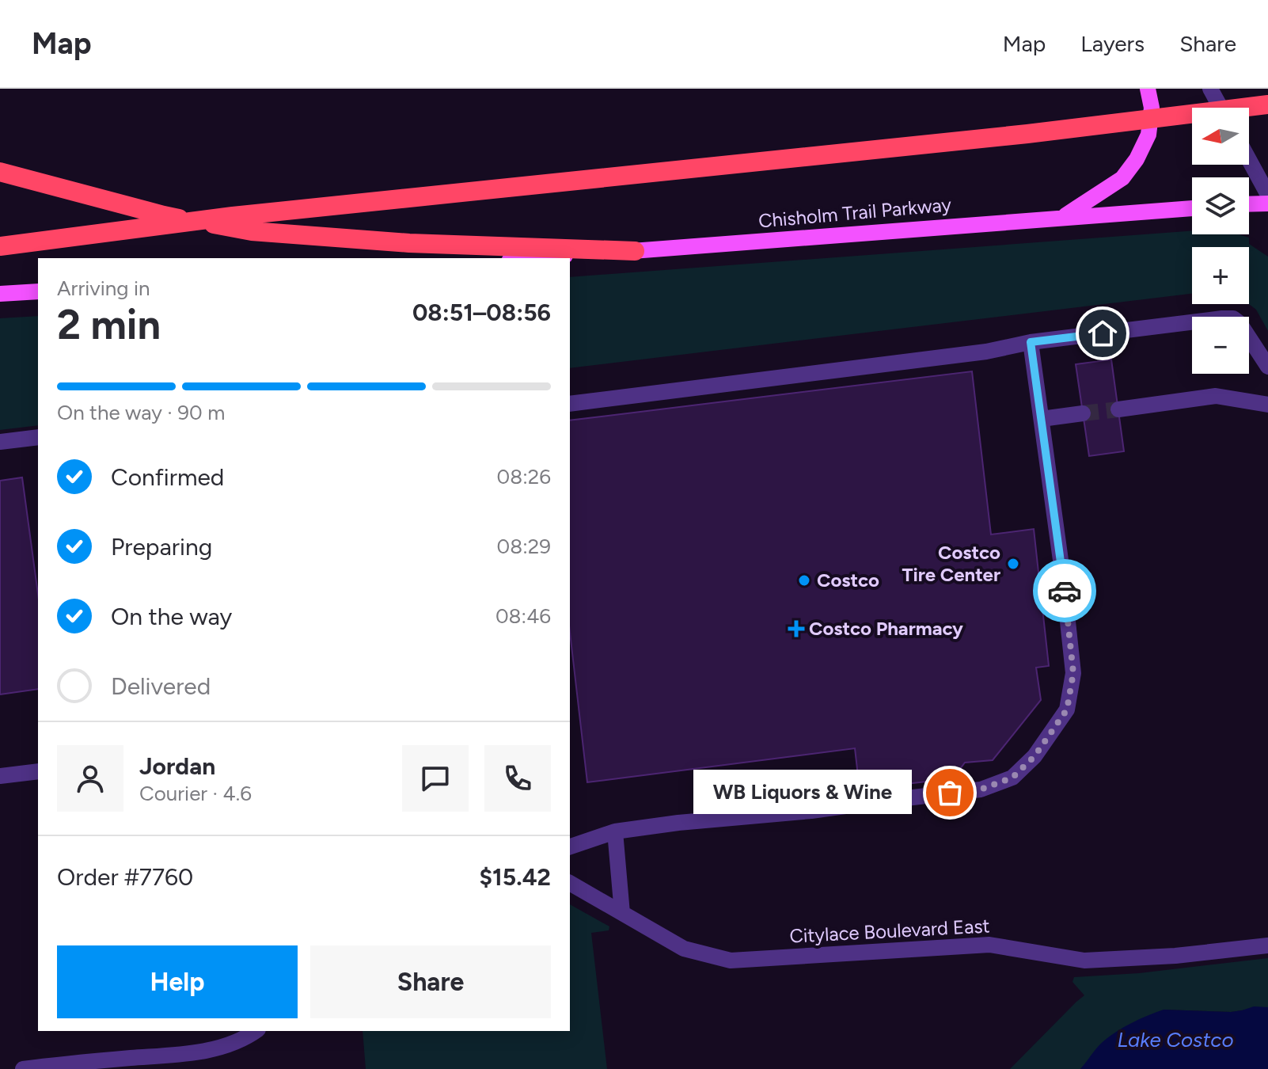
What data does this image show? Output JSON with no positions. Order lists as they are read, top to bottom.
{
  "streets": {
    "main road": ["Chisholm Trail Parkway"],
    "street": ["Citylace Boulevard East"]
  },
  "water": ["Lake Costco"],
  "places": {
    "other": ["Costco Tire Center", "Costco", "WB Liquors & Wine"],
    "health": ["Costco Pharmacy"]
  },
  "north": "left",
  "page": {
    "header": "Map",
    "nav": ["Map", "Layers", "Share"],
    "map_buttons": ["+", "−"],
    "heading": ["2 min", "Arriving in", "08:51–08:56"],
    "panel": [
      "Jordan",
      "Courier · 4.6",
      "Order #7760",
      "$15.42"
    ],
    "bar": "On the way · 90 m",
    "list": [
      ["Confirmed", "08:26"],
      ["Preparing", "08:29"],
      ["On the way", "08:46"],
      "Delivered"
    ],
    "bubble": "WB Liquors & Wine",
    "buttons": ["Help", "Share"]
  }
}
